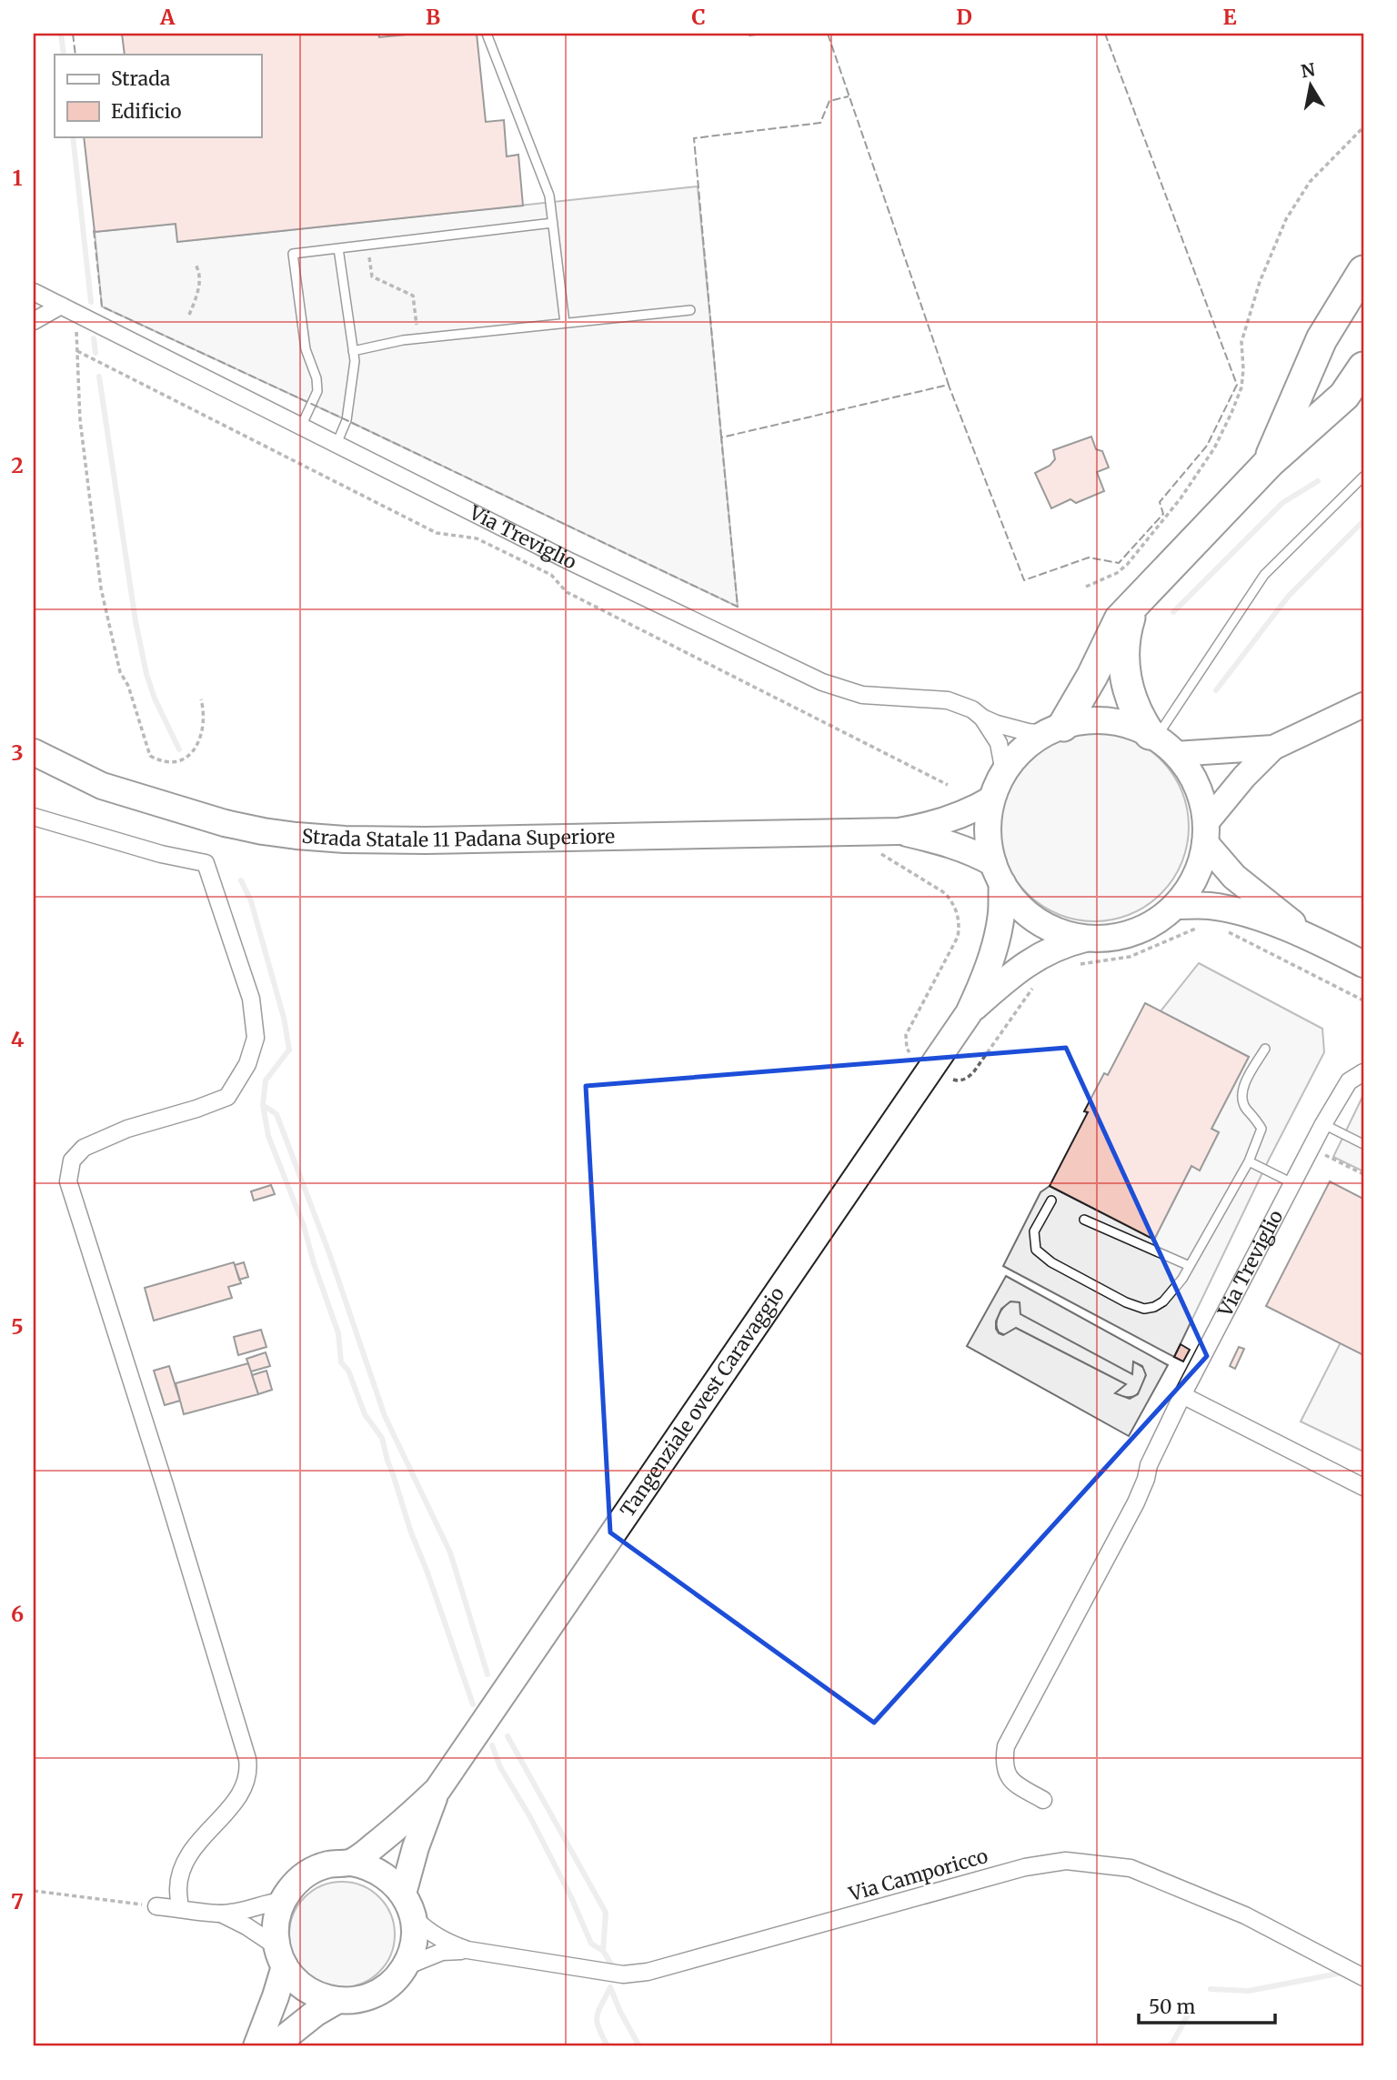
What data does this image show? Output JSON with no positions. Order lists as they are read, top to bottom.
{
  "streets": {
    "main road": ["Strada Statale 11 Padana Superiore", "Tangenziale ovest Caravaggio"],
    "street": ["Via Treviglio", "Via Camporicco"]
  },
  "crossings": [
    ["Via Treviglio", "Strada Statale 11 Padana Superiore"],
    ["Via Treviglio", "Tangenziale ovest Caravaggio"],
    ["Strada Statale 11 Padana Superiore", "Tangenziale ovest Caravaggio"],
    ["Tangenziale ovest Caravaggio", "Via Camporicco"]
  ],
  "legend": ["Strada", "Edificio"],
  "scale_bar": "50 m",
  "north": "top",
  "grid": {
    "columns": [
      "A",
      "B",
      "C",
      "D",
      "E"
    ],
    "rows": [
      "1",
      "2",
      "3",
      "4",
      "5",
      "6",
      "7"
    ]
  }
}
